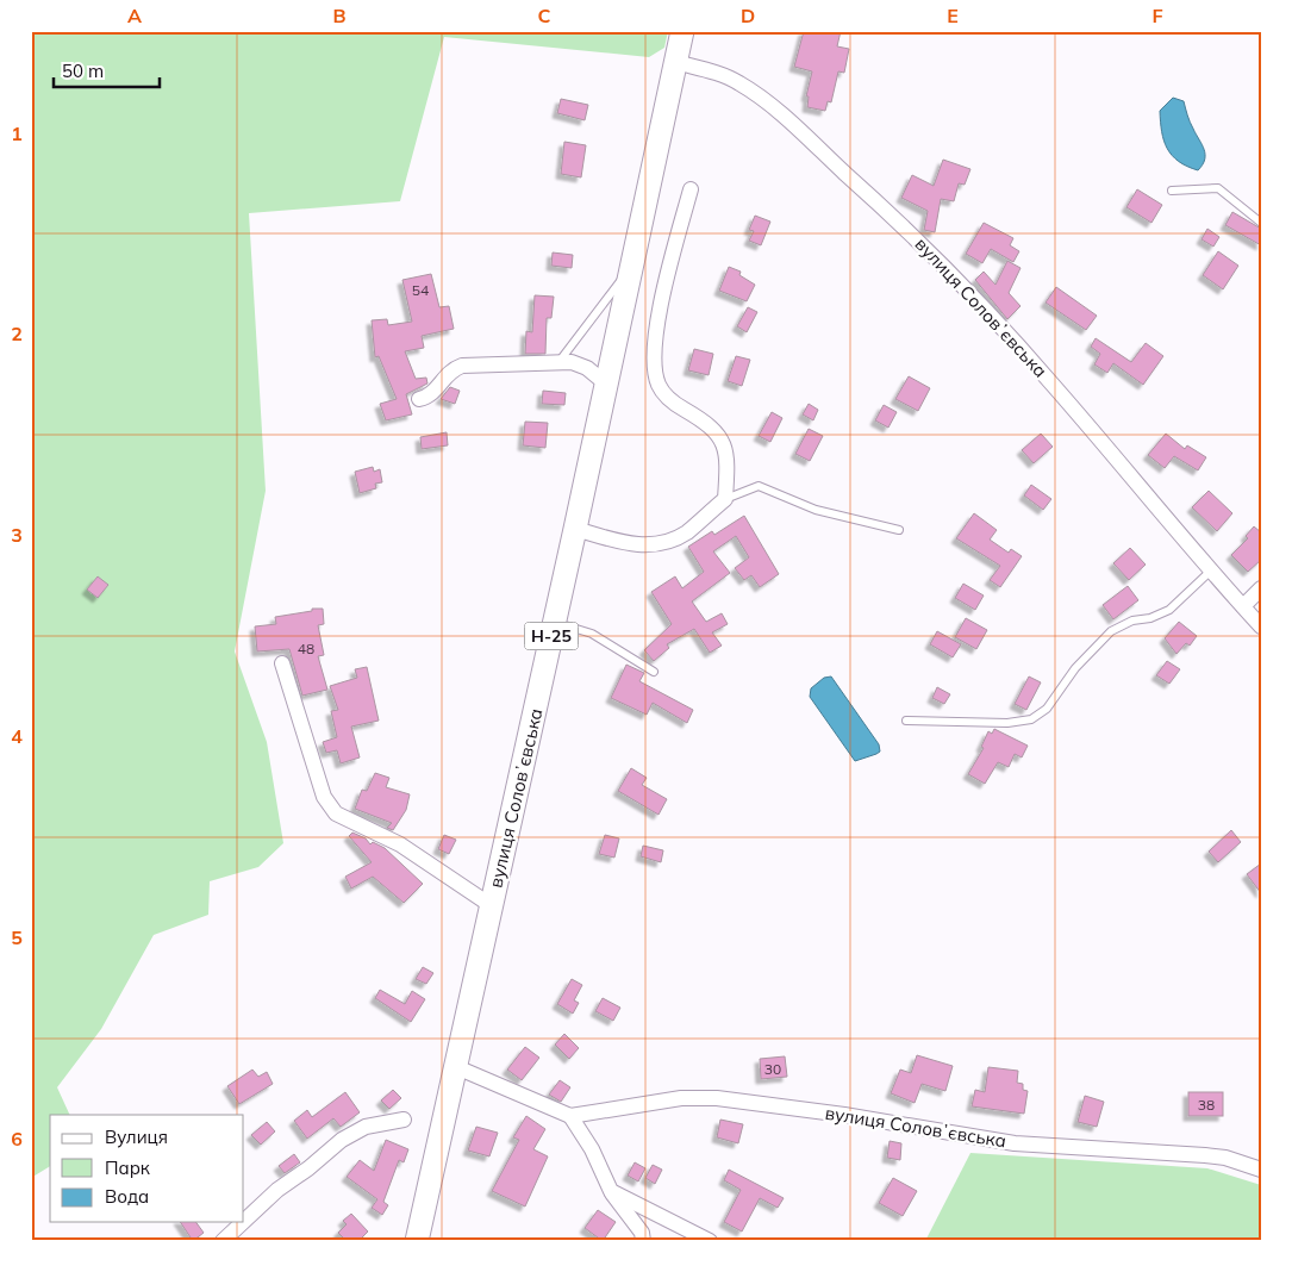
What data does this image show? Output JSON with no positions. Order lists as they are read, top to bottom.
{
  "streets": {
    "main road": ["вулиця Соловʼєвська", "Н-25"]
  },
  "house_numbers": [
    "54",
    "48",
    "30",
    "38"
  ],
  "legend": ["Вулиця", "Парк", "Вода"],
  "scale_bar": "50 m",
  "grid": {
    "columns": [
      "A",
      "B",
      "C",
      "D",
      "E",
      "F"
    ],
    "rows": [
      "1",
      "2",
      "3",
      "4",
      "5",
      "6"
    ]
  }
}
